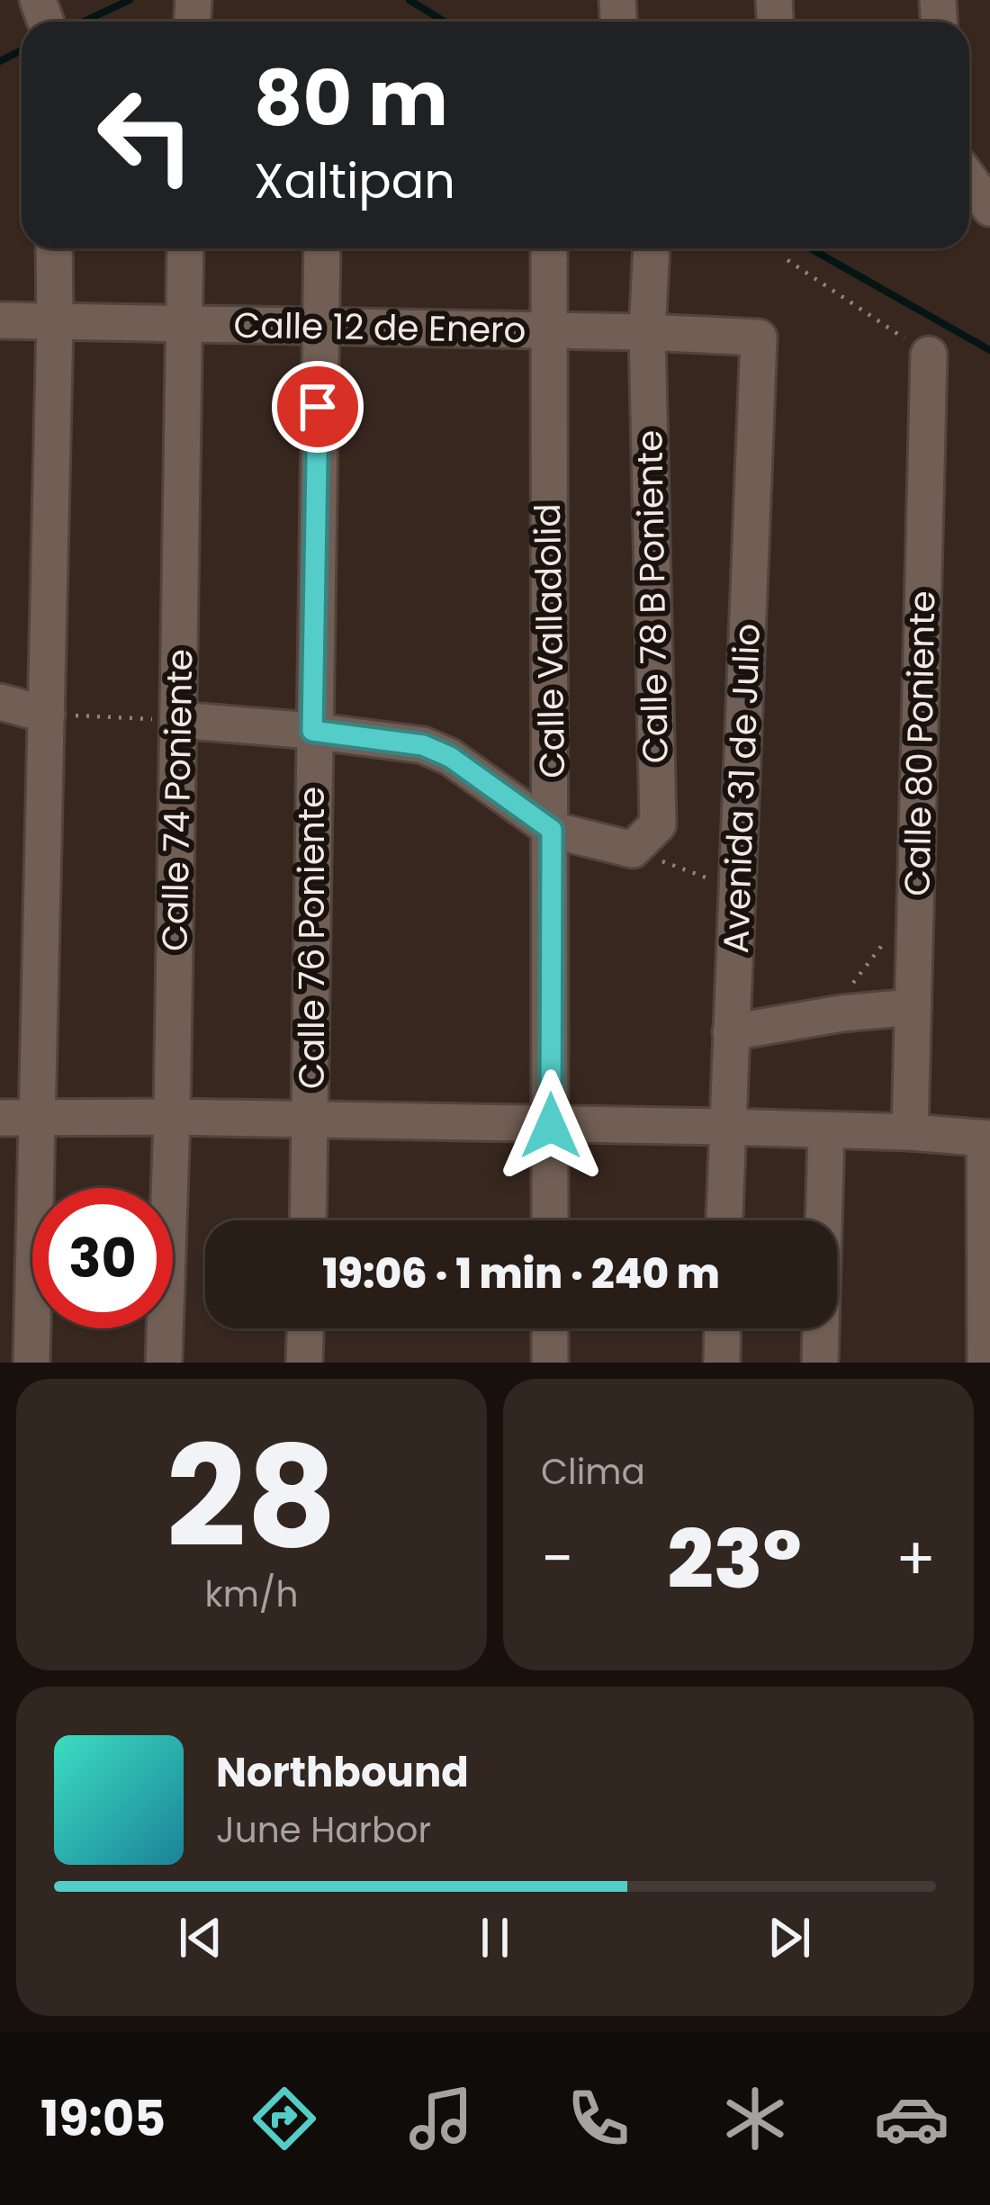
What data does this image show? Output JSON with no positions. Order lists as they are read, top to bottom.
{
  "streets": {
    "street": [
      "Calle 12 de Enero",
      "Calle 78 B Poniente",
      "Calle Valladolid",
      "Calle 80 Poniente",
      "Avenida 31 de Julio",
      "Calle 74 Poniente",
      "Calle 76 Poniente"
    ]
  },
  "crossings": [
    ["Calle 12 de Enero", "Calle 78 B Poniente"],
    ["Calle 12 de Enero", "Calle Valladolid"],
    ["Calle 12 de Enero", "Avenida 31 de Julio"],
    ["Calle 12 de Enero", "Calle 74 Poniente"],
    ["Calle 12 de Enero", "Calle 76 Poniente"]
  ],
  "page": {
    "turn": ["80 m", "Xaltipan"],
    "limit": "30",
    "trip": "19:06 · 1 min · 240 m",
    "tile": [
      ["28", "km/h"],
      "Clima"
    ],
    "heat": ["−", "23°", "+"],
    "song": ["Northbound", "June Harbor"],
    "tabs": "19:05"
  }
}
